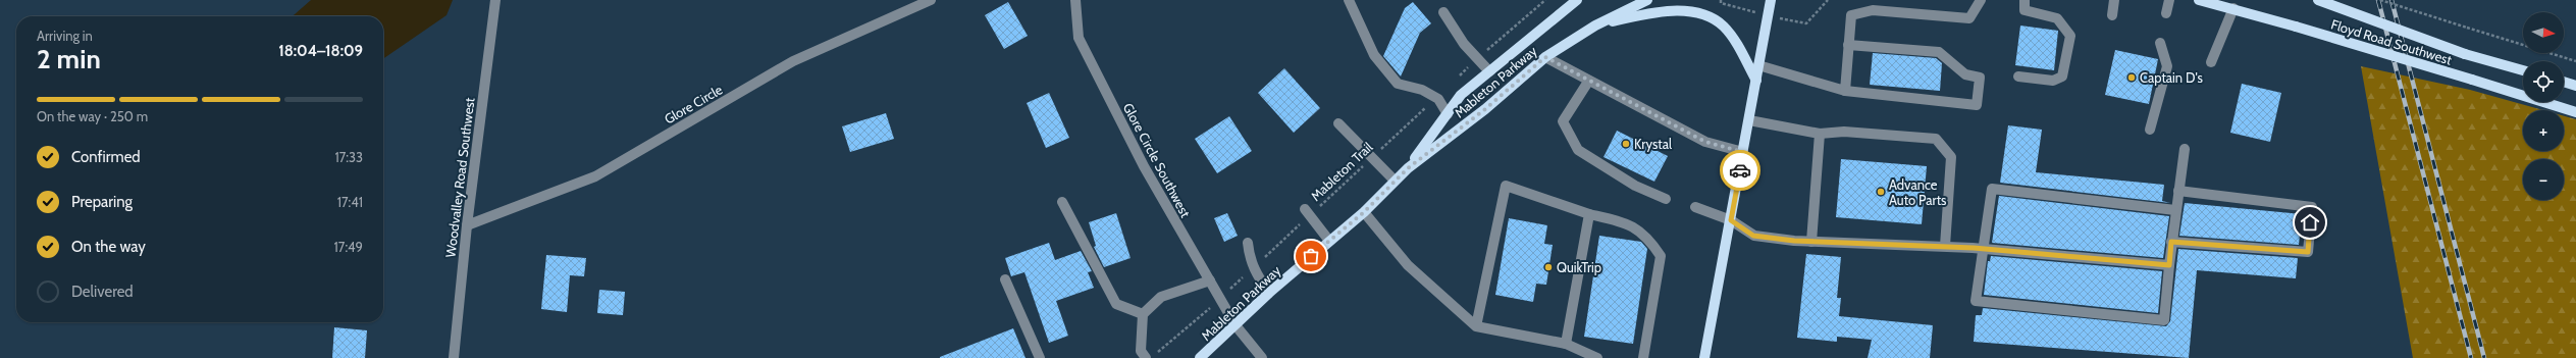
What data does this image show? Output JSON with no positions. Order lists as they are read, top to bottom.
{
  "streets": {
    "main road": ["Floyd Road Southwest", "Mableton Parkway"],
    "street": ["Glore Circle", "Glore Circle Southwest", "Woodvalley Road Southwest"],
    "path": ["Mableton Trail"]
  },
  "crossings": [
    ["Mableton Parkway", "Glore Circle Southwest"],
    ["Glore Circle", "Woodvalley Road Southwest"],
    ["Glore Circle Southwest", "Mableton Trail"]
  ],
  "places": [
    "Captain D's",
    "Krystal",
    "Advance Auto Parts",
    "QuikTrip"
  ],
  "north": "right",
  "page": {
    "map_buttons": ["+", "−"],
    "heading": ["2 min", "Arriving in", "18:04–18:09"],
    "bar": "On the way · 250 m",
    "list": [
      ["Confirmed", "17:33"],
      ["Preparing", "17:41"],
      ["On the way", "17:49"],
      "Delivered"
    ]
  }
}
